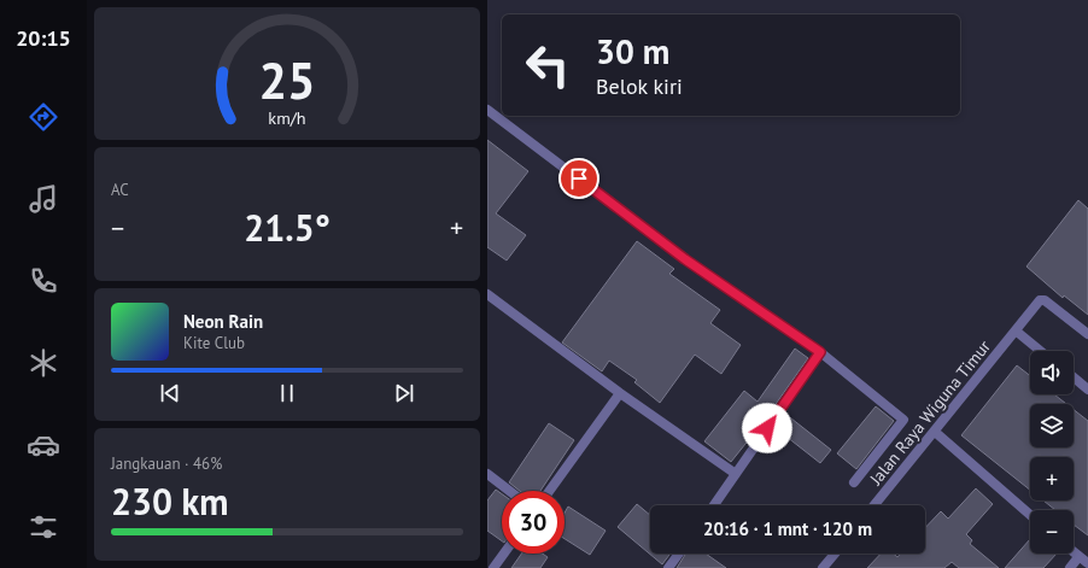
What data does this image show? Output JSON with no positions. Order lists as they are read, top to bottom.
{
  "streets": {
    "street": ["Jalan Raya Wiguna Timur"]
  },
  "page": {
    "tabs": "20:15",
    "turn": ["30 m", "Belok kiri"],
    "tile": [
      "AC",
      ["Jangkauan · 46%", "230 km"]
    ],
    "heat": ["−", "21.5°", "+"],
    "song": ["Neon Rain", "Kite Club"],
    "map_buttons": ["+", "−"],
    "limit": "30",
    "trip": "20:16 · 1 mnt · 120 m",
    "gauge": ["25", "km/h"]
  }
}
